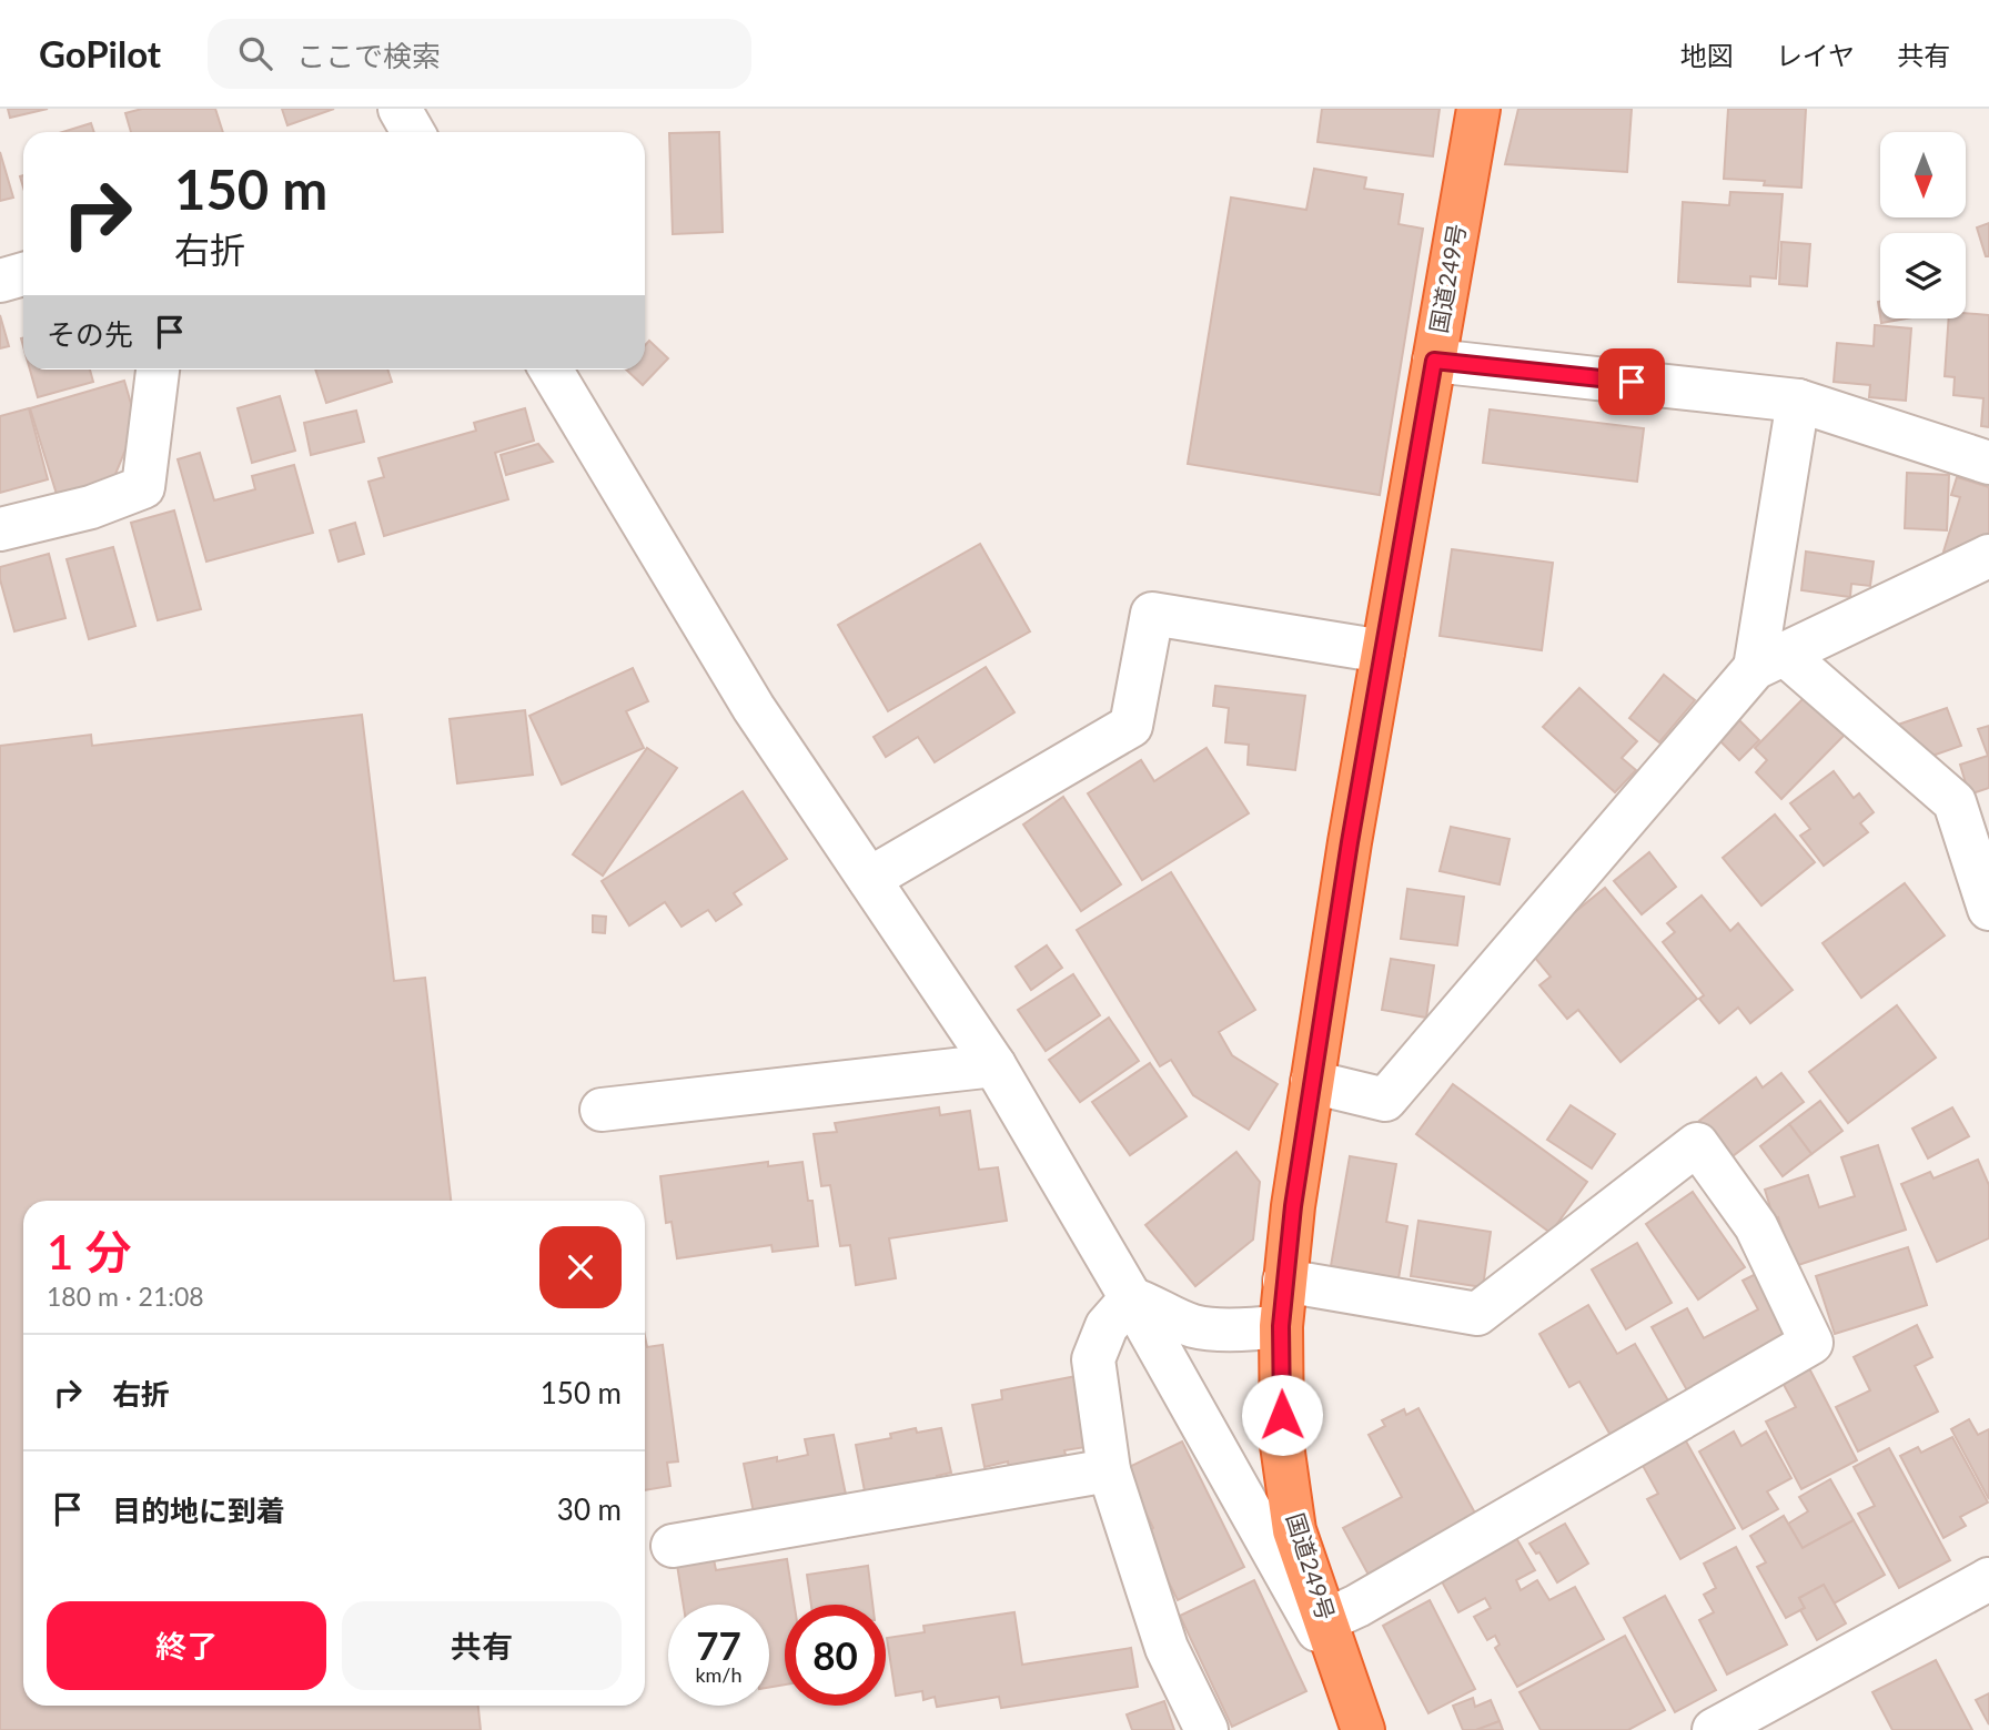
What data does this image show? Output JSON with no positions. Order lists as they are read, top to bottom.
{
  "streets": {
    "highway": ["国道249号"]
  },
  "north": "bottom",
  "page": {
    "header": "GoPilot",
    "search": "ここで検索",
    "nav": ["地図", "レイヤ", "共有"],
    "turn": ["150 m", "右折"],
    "then": "その先",
    "heading": ["1 分", "180 m · 21:08"],
    "list": [
      {
        "name": "右折",
        "value": "150 m"
      },
      {
        "name": "目的地に到着",
        "value": "30 m"
      }
    ],
    "buttons": ["終了", "共有"],
    "speed": "77 km/h",
    "limit": "80"
  }
}
